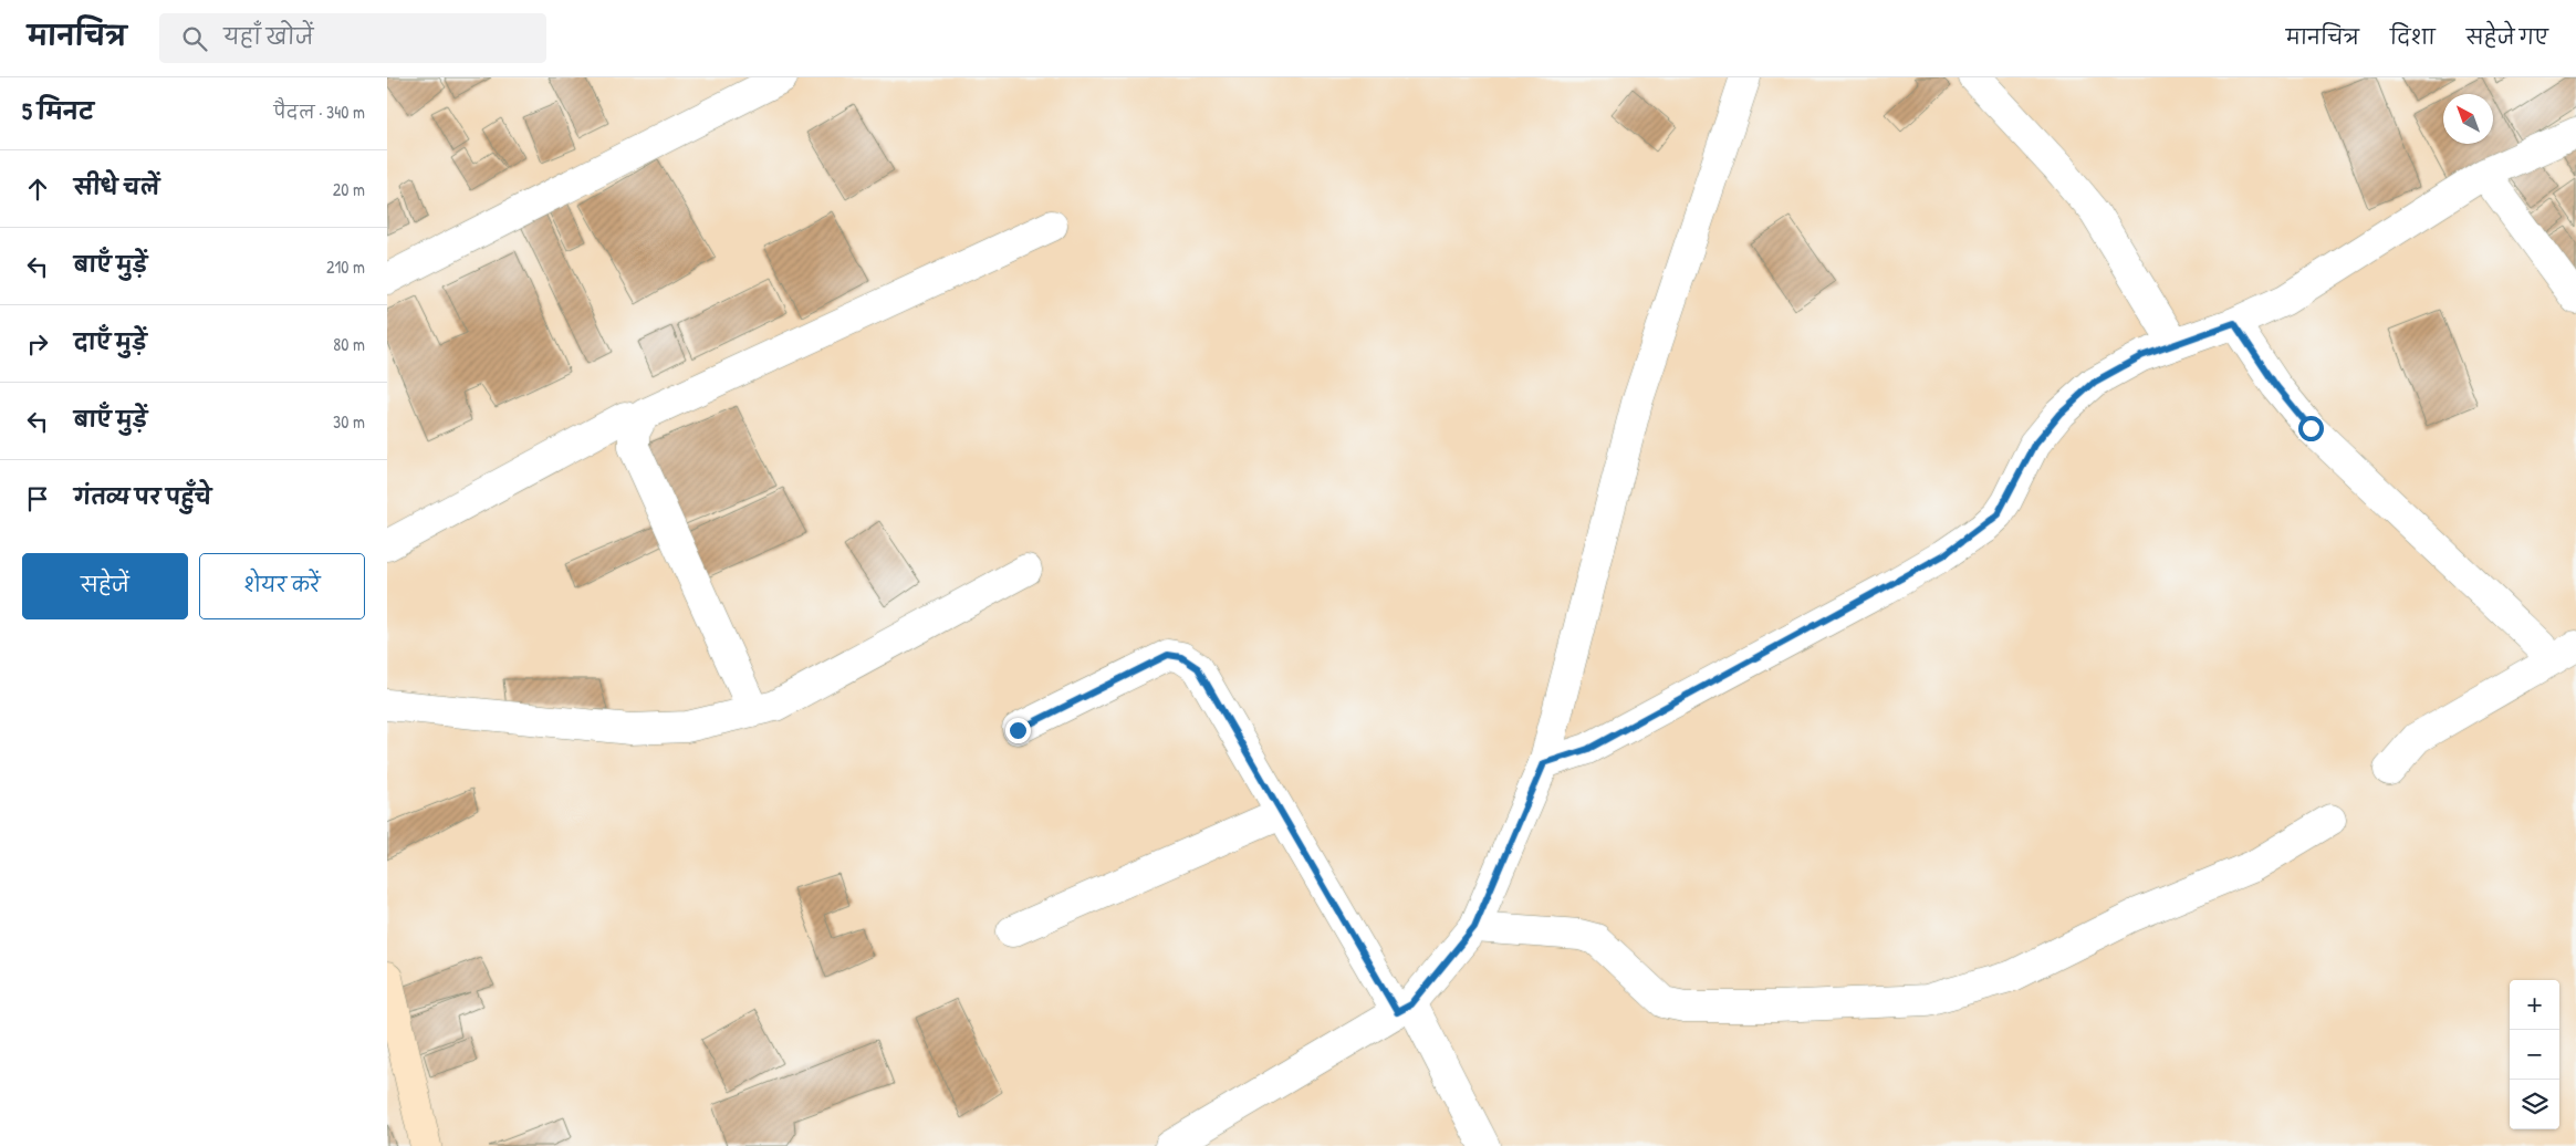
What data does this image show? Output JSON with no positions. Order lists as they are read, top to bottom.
{
  "north": "top left",
  "page": {
    "header": "मानचित्र",
    "search": "यहाँ खोजें",
    "nav": ["मानचित्र", "दिशा", "सहेजे गए"],
    "heading": ["5 मिनट", "पैदल · 340 m"],
    "list": [
      ["सीधे चलें", "20 m"],
      ["बाएँ मुड़ें", "210 m"],
      ["दाएँ मुड़ें", "80 m"],
      ["बाएँ मुड़ें", "30 m"],
      "गंतव्य पर पहुँचे"
    ],
    "buttons": ["सहेजें", "शेयर करें"],
    "map_buttons": ["+", "−"]
  }
}
